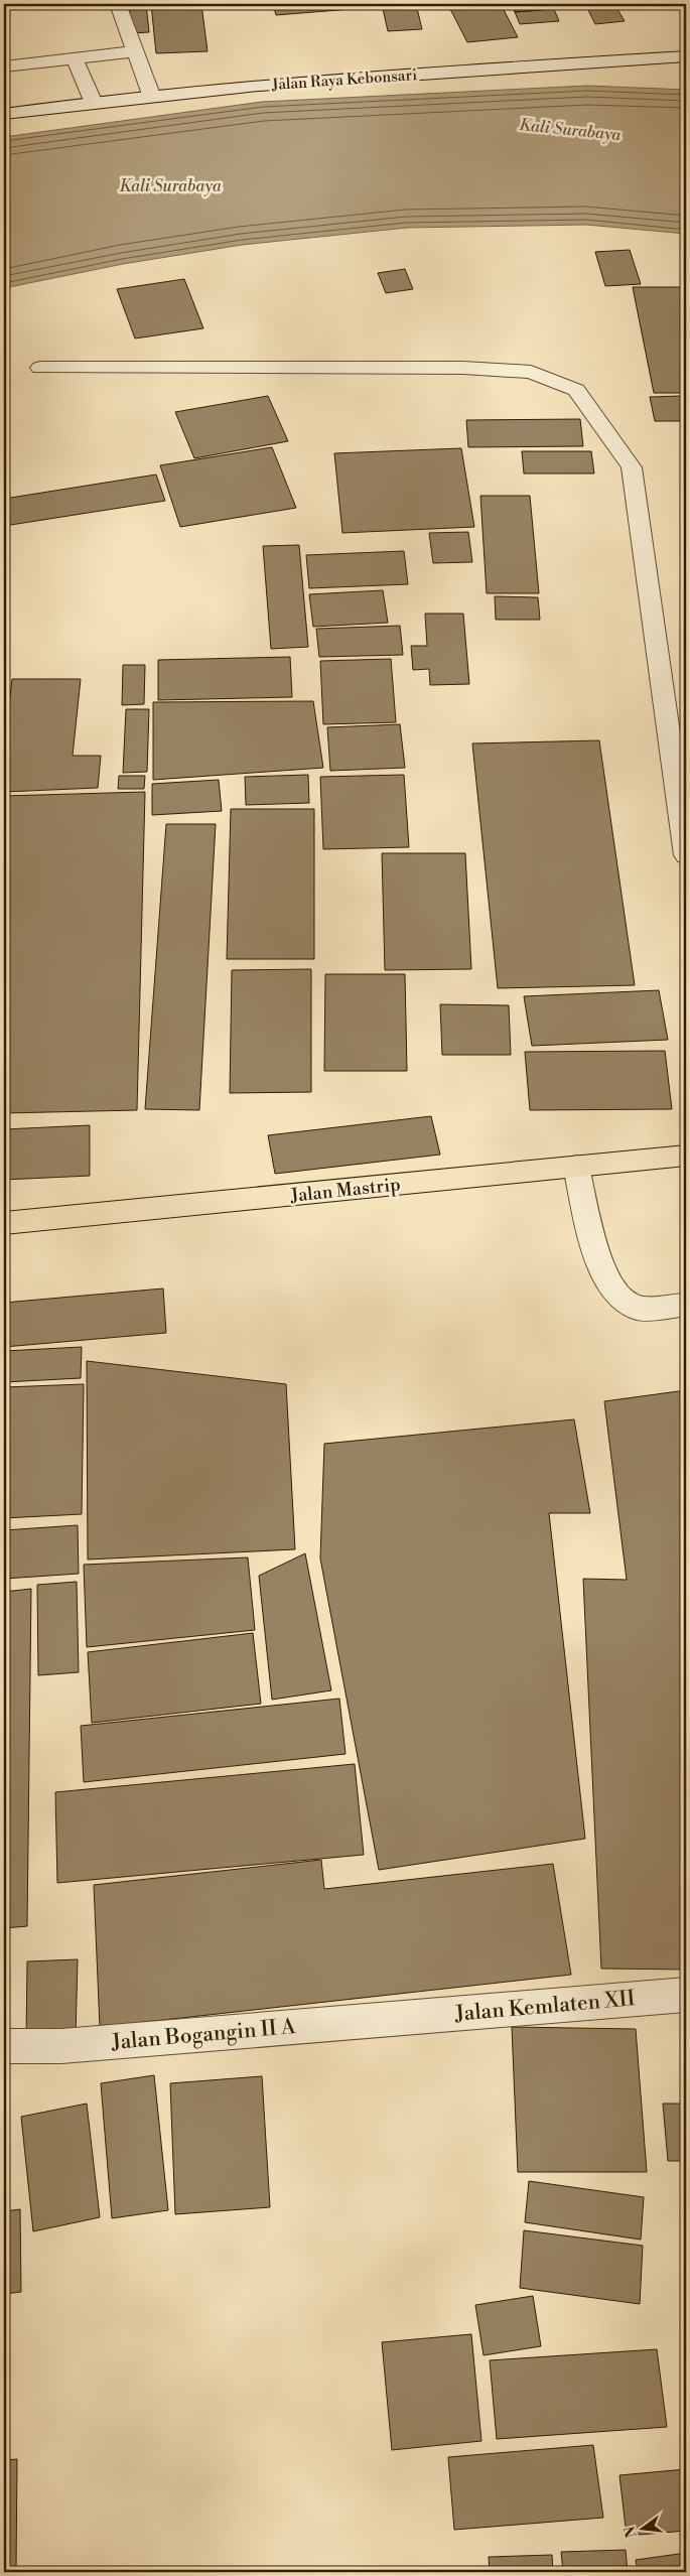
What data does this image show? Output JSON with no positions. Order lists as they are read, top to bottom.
{
  "streets": {
    "main road": [
      "Jalan Raya Kebonsari",
      "Jalan Mastrip",
      "Jalan Kemlaten XII",
      "Jalan Bogangin II A"
    ]
  },
  "crossings": [
    ["Jalan Kemlaten XII", "Jalan Bogangin II A"]
  ],
  "water": ["Kali Surabaya"],
  "north": "left"
}
